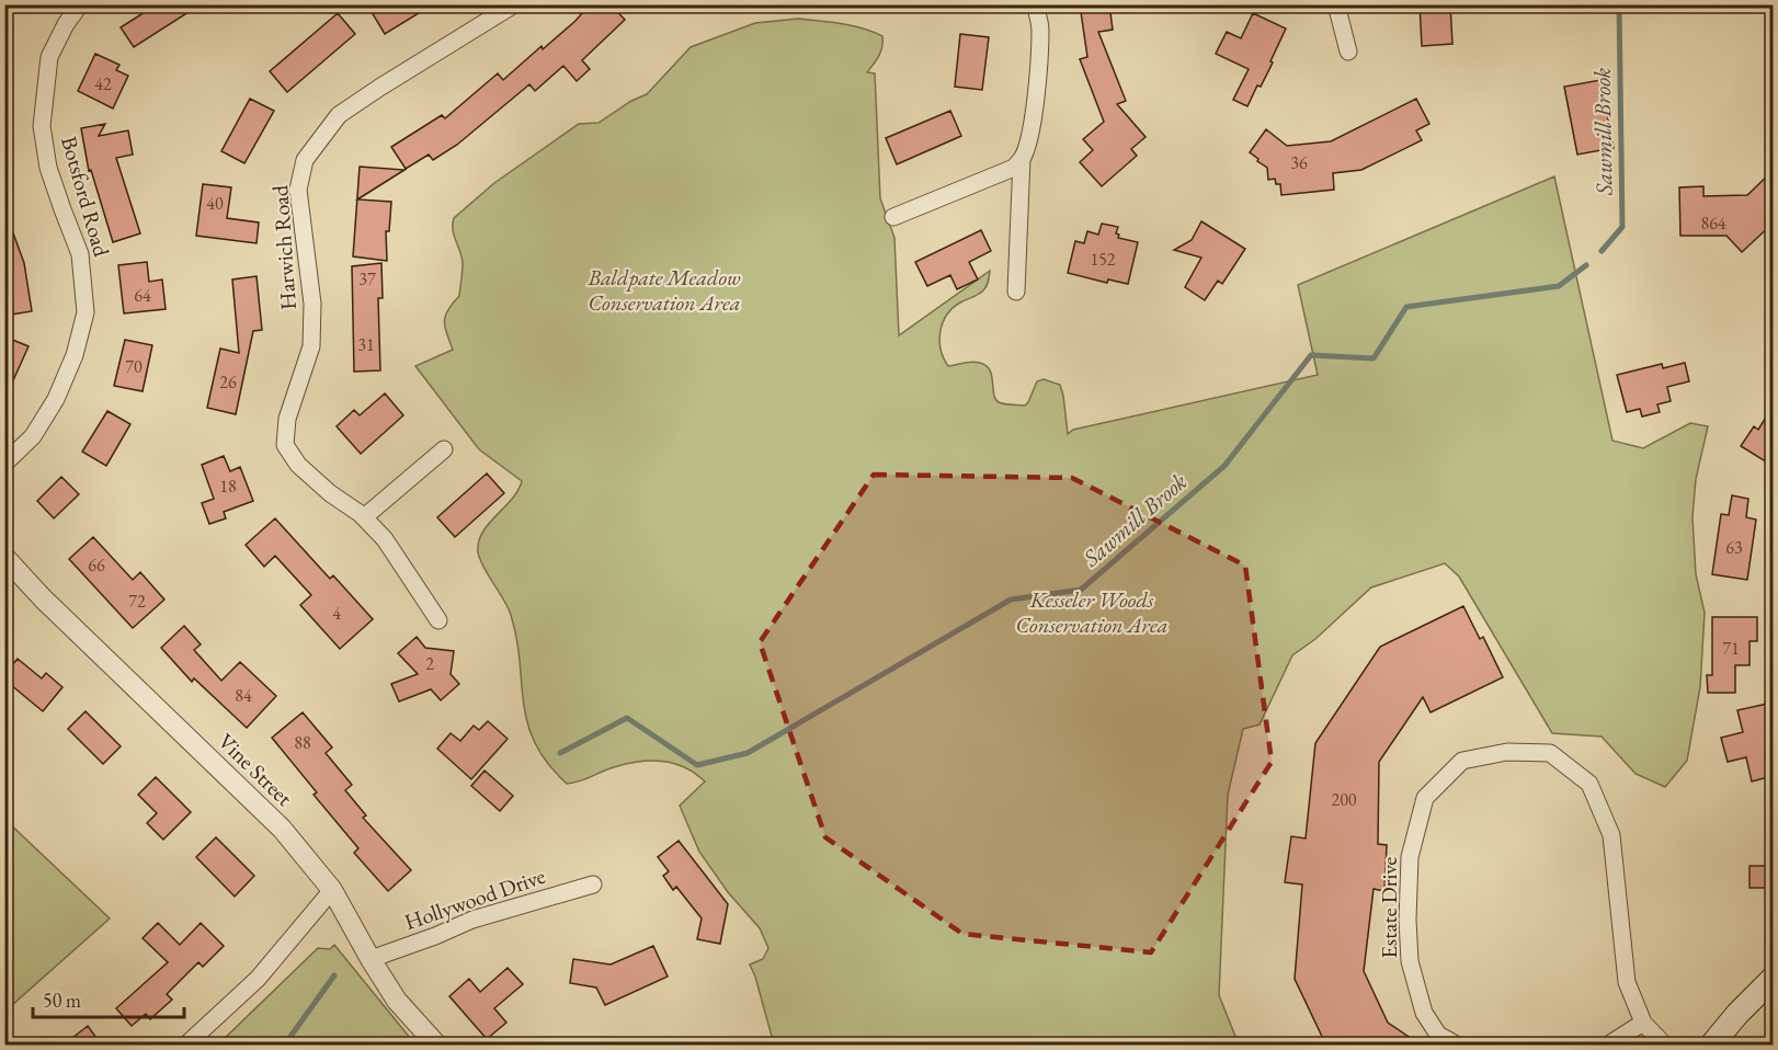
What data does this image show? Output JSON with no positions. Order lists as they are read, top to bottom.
{
  "streets": {
    "street": [
      "Botsford Road",
      "Harwich Road",
      "Vine Street",
      "Hollywood Drive",
      "Estate Drive"
    ]
  },
  "crossings": [
    ["Vine Street", "Hollywood Drive"]
  ],
  "water": ["Sawmill Brook"],
  "parks": ["Baldpate Meadow Conservation Area", "Kesseler Woods Conservation Area"],
  "house_numbers": [
    "42",
    "36",
    "40",
    "864",
    "152",
    "37",
    "64",
    "31",
    "70",
    "26",
    "18",
    "63",
    "66",
    "72",
    "4",
    "71",
    "2",
    "84",
    "88",
    "200"
  ],
  "scale_bar": "50 m"
}
